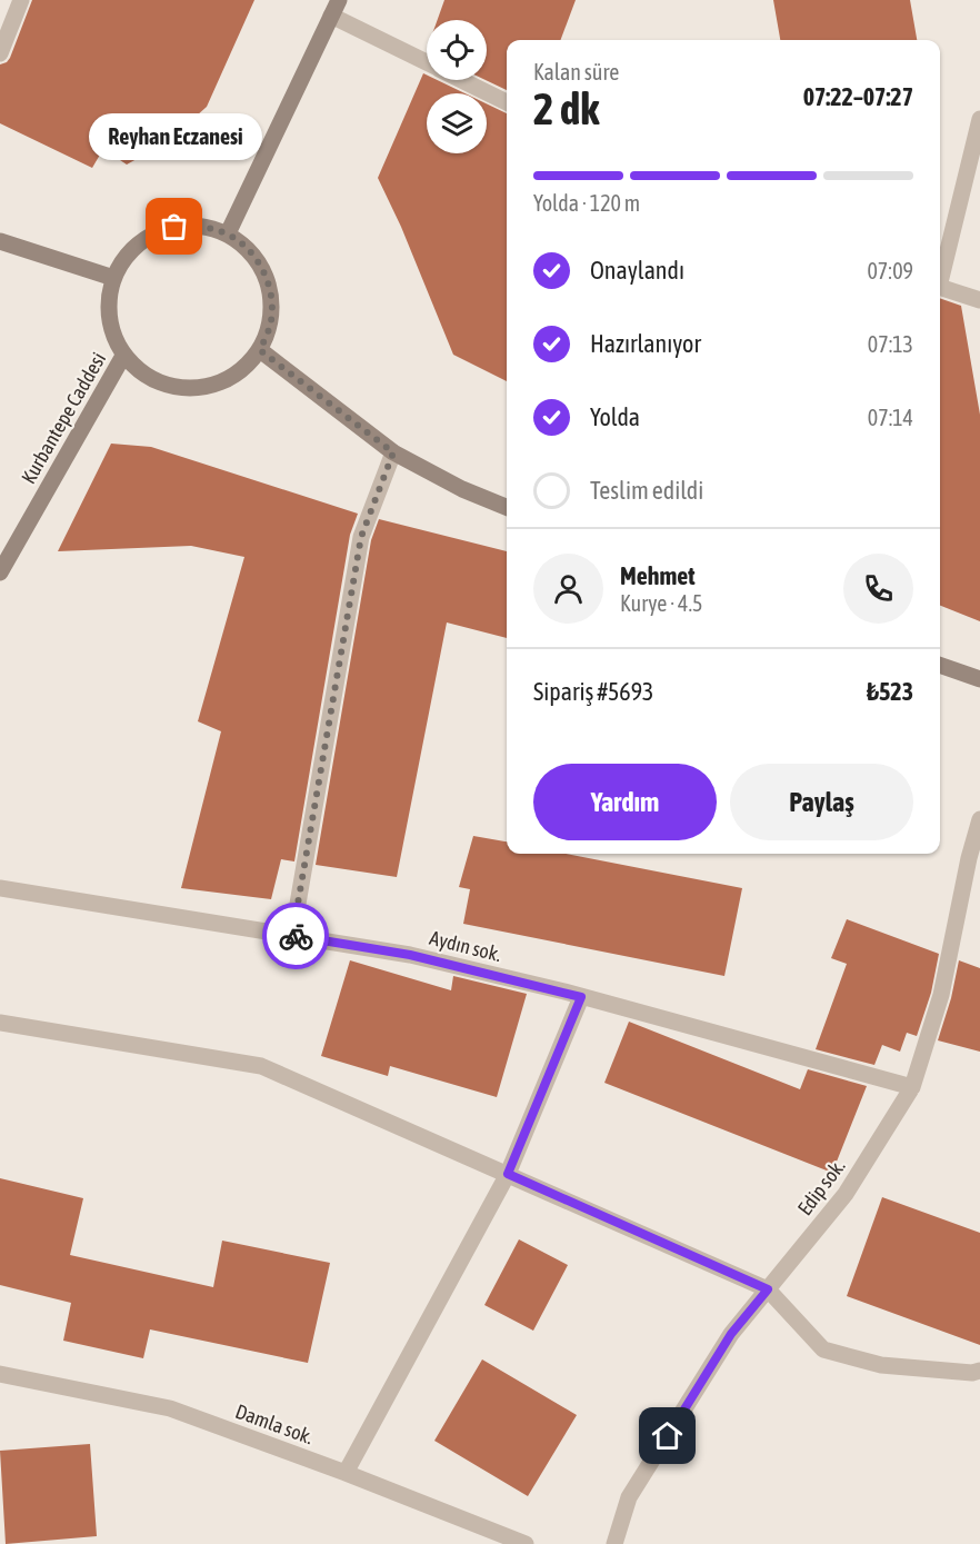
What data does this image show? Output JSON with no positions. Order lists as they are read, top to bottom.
{
  "streets": {
    "main road": ["Kurbantepe Caddesi"],
    "street": ["Aydın sok.", "Edip sok.", "Damla sok."]
  },
  "crossings": [
    ["Aydın sok.", "Edip sok."]
  ],
  "places": ["Reyhan Eczanesi"],
  "page": {
    "heading": ["2 dk", "Kalan süre", "07:22–07:27"],
    "panel": [
      "Mehmet",
      "Kurye · 4.5",
      "Sipariş #5693",
      "₺523"
    ],
    "bubble": "Reyhan Eczanesi",
    "bar": "Yolda · 120 m",
    "list": [
      ["Onaylandı", "07:09"],
      ["Hazırlanıyor", "07:13"],
      ["Yolda", "07:14"],
      "Teslim edildi"
    ],
    "buttons": ["Yardım", "Paylaş"]
  }
}
